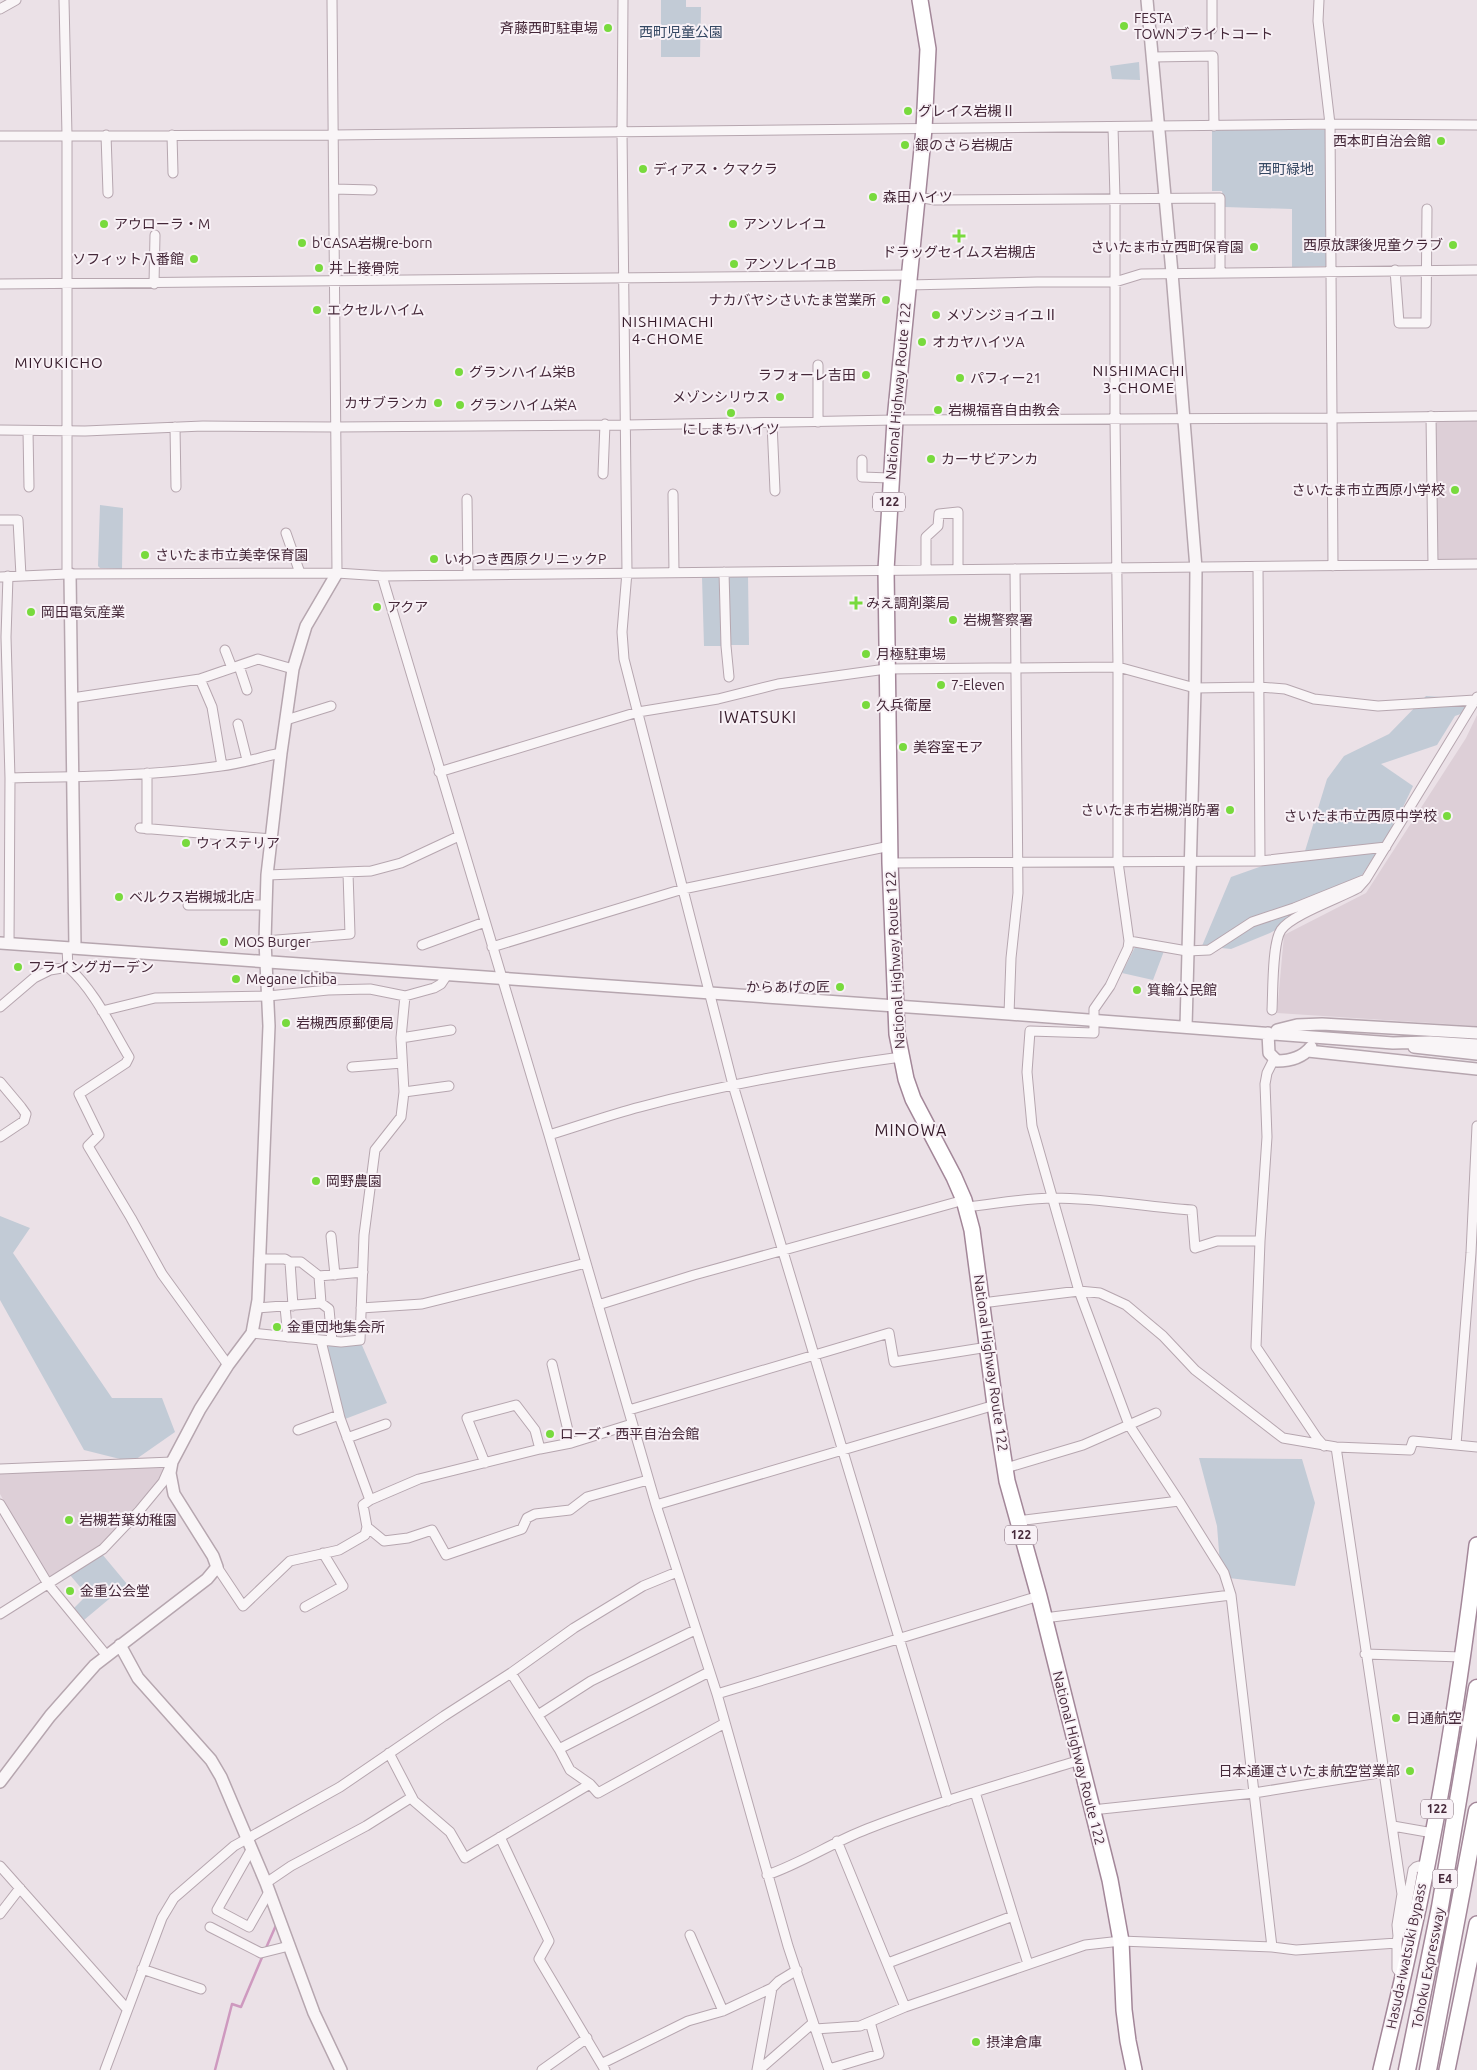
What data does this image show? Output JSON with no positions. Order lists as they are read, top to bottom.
{
  "streets": {
    "highway": [
      "National Highway Route 122",
      "122",
      "E4",
      "Hasuda-Iwatsuki Bypass",
      "Tohoku Expressway"
    ]
  },
  "districts": [
    "NISHIMACHI 4-CHOME",
    "MIYUKICHO",
    "NISHIMACHI 3-CHOME",
    "IWATSUKI",
    "MINOWA"
  ],
  "parks": ["西町児童公園", "西町緑地"],
  "places": {
    "other": [
      "FESTA TOWNブライトコート",
      "斉藤西町駐車場",
      "グレイス岩槻Ⅱ",
      "西本町自治会館",
      "銀のさら岩槻店",
      "ディアス・クマクラ",
      "森田ハイツ",
      "アウローラ・M",
      "アンソレイユ",
      "b'CASA岩槻re-born",
      "西原放課後児童クラブ",
      "さいたま市立西町保育園",
      "ソフィット八番館",
      "アンソレイユB",
      "井上接骨院",
      "ナカバヤシさいたま営業所",
      "エクセルハイム",
      "メゾンジョイユⅡ",
      "オカヤハイツA",
      "グランハイム栄B",
      "ラフォーレ吉田",
      "パフィー21",
      "メゾンシリウス",
      "カサブランカ",
      "グランハイム栄A",
      "岩槻福音自由教会",
      "にしまちハイツ",
      "カーサビアンカ",
      "さいたま市立西原小学校",
      "さいたま市立美幸保育園",
      "いわつき西原クリニックP",
      "アクア",
      "岡田電気産業",
      "岩槻警察署",
      "月極駐車場",
      "7-Eleven",
      "久兵衛屋",
      "美容室モア",
      "さいたま市岩槻消防署",
      "さいたま市立西原中学校",
      "ウィステリア",
      "ベルクス岩槻城北店",
      "MOS Burger",
      "フライングガーデン",
      "Megane Ichiba",
      "からあげの匠",
      "箕輪公民館",
      "岩槻西原郵便局",
      "岡野農園",
      "金重団地集会所",
      "ローズ・西平自治会館",
      "岩槻若葉幼稚園",
      "金重公会堂",
      "日通航空",
      "日本通運さいたま航空営業部",
      "摂津倉庫"
    ],
    "health": ["ドラッグセイムス岩槻店", "みえ調剤薬局"]
  }
}
